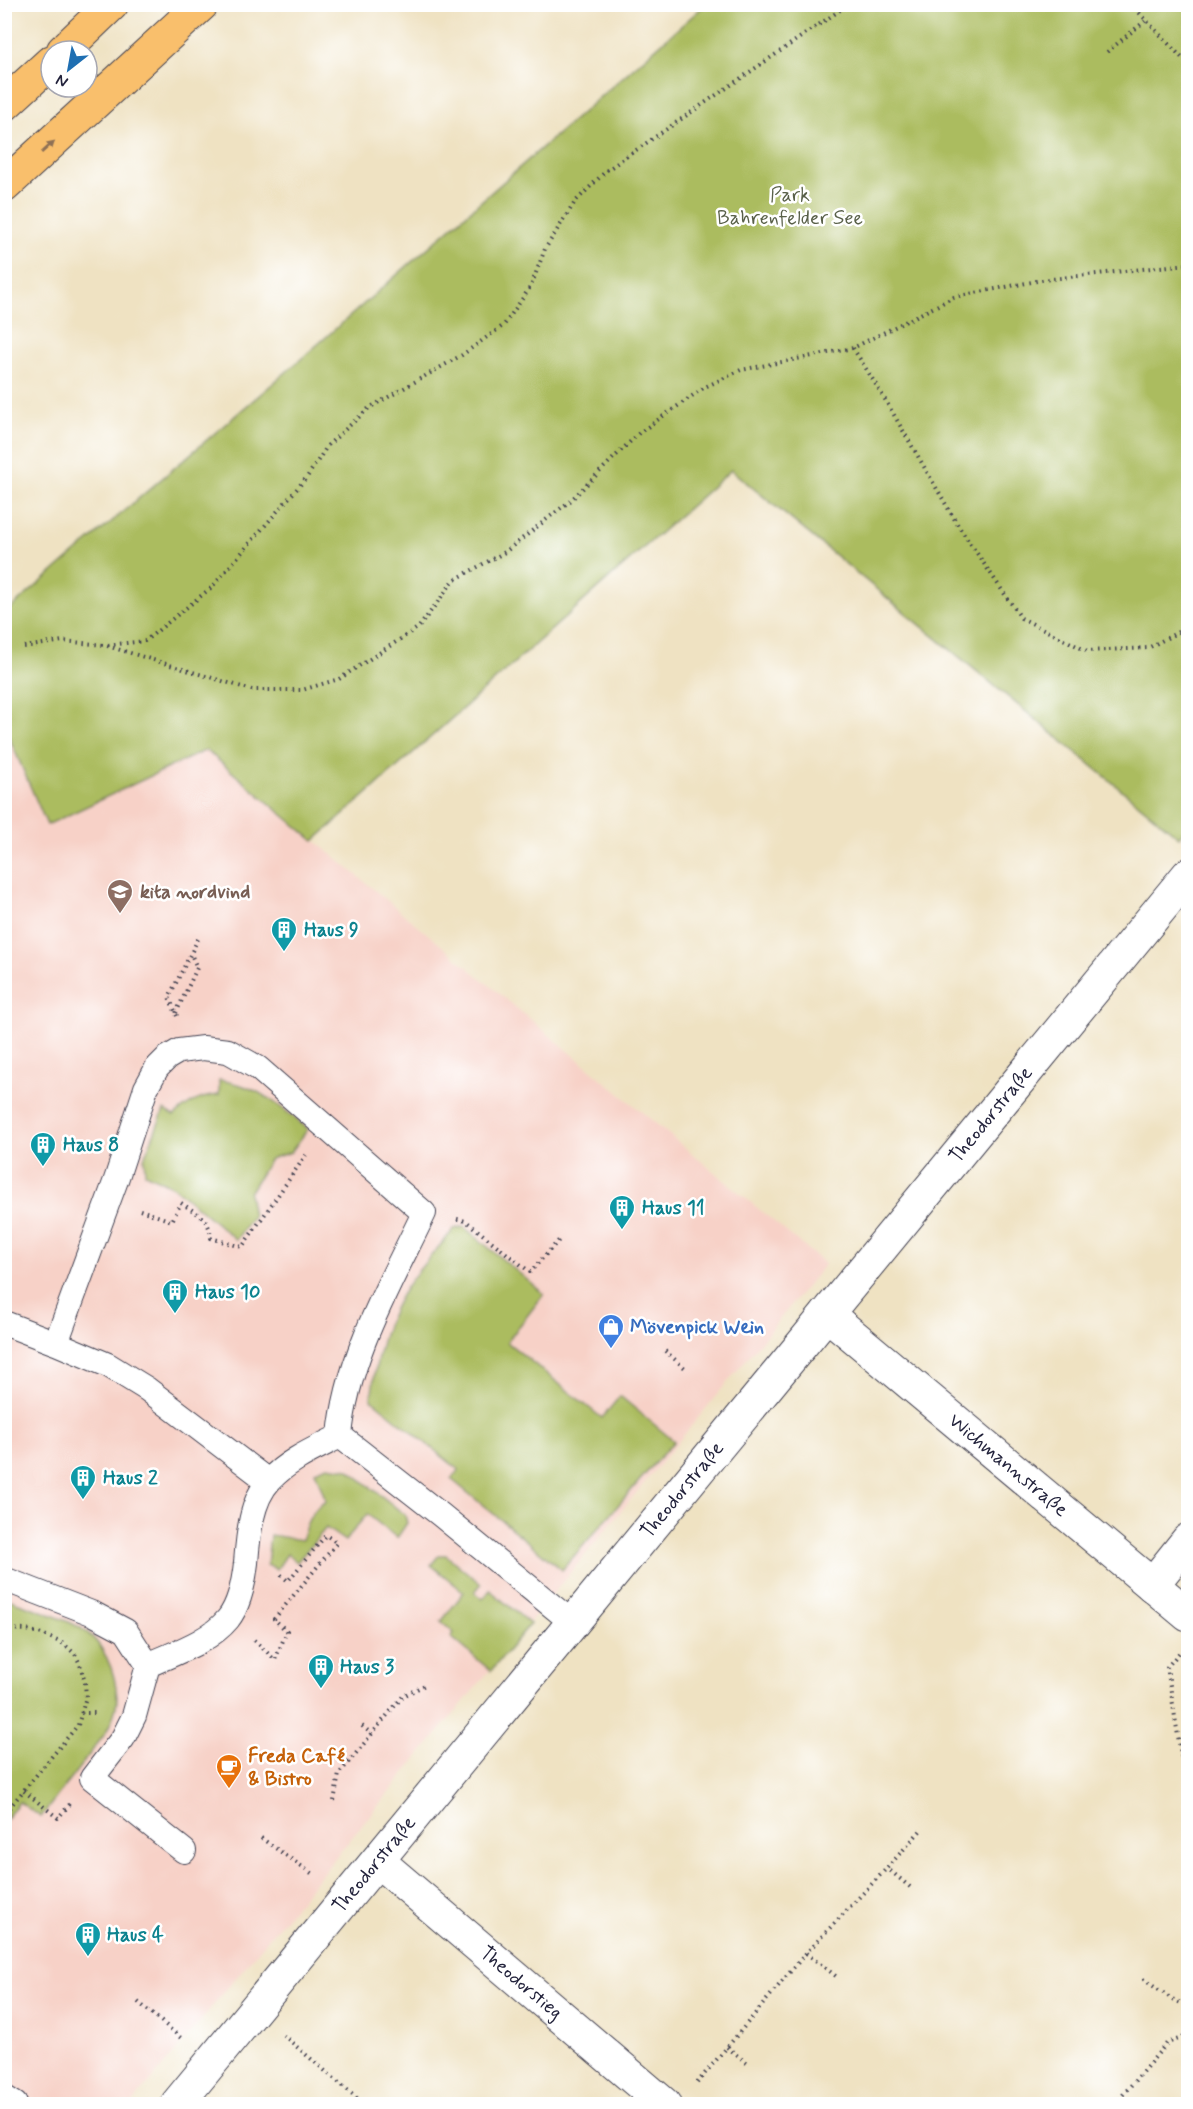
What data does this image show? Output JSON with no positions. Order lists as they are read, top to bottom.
{
  "streets": {
    "street": ["Theodorstraße", "Wichmannstraße", "Theodorstieg"]
  },
  "crossings": [
    ["Theodorstraße", "Wichmannstraße"],
    ["Theodorstraße", "Theodorstieg"]
  ],
  "parks": ["Park Bahrenfelder See"],
  "places": {
    "school or university": ["kita nordvind"],
    "building": [
      "Haus 9",
      "Haus 8",
      "Haus 11",
      "Haus 10",
      "Haus 2",
      "Haus 3",
      "Haus 4"
    ],
    "shop": ["Mövenpick Wein"],
    "cafe": ["Freda Café & Bistro"]
  },
  "north": "bottom left"
}
